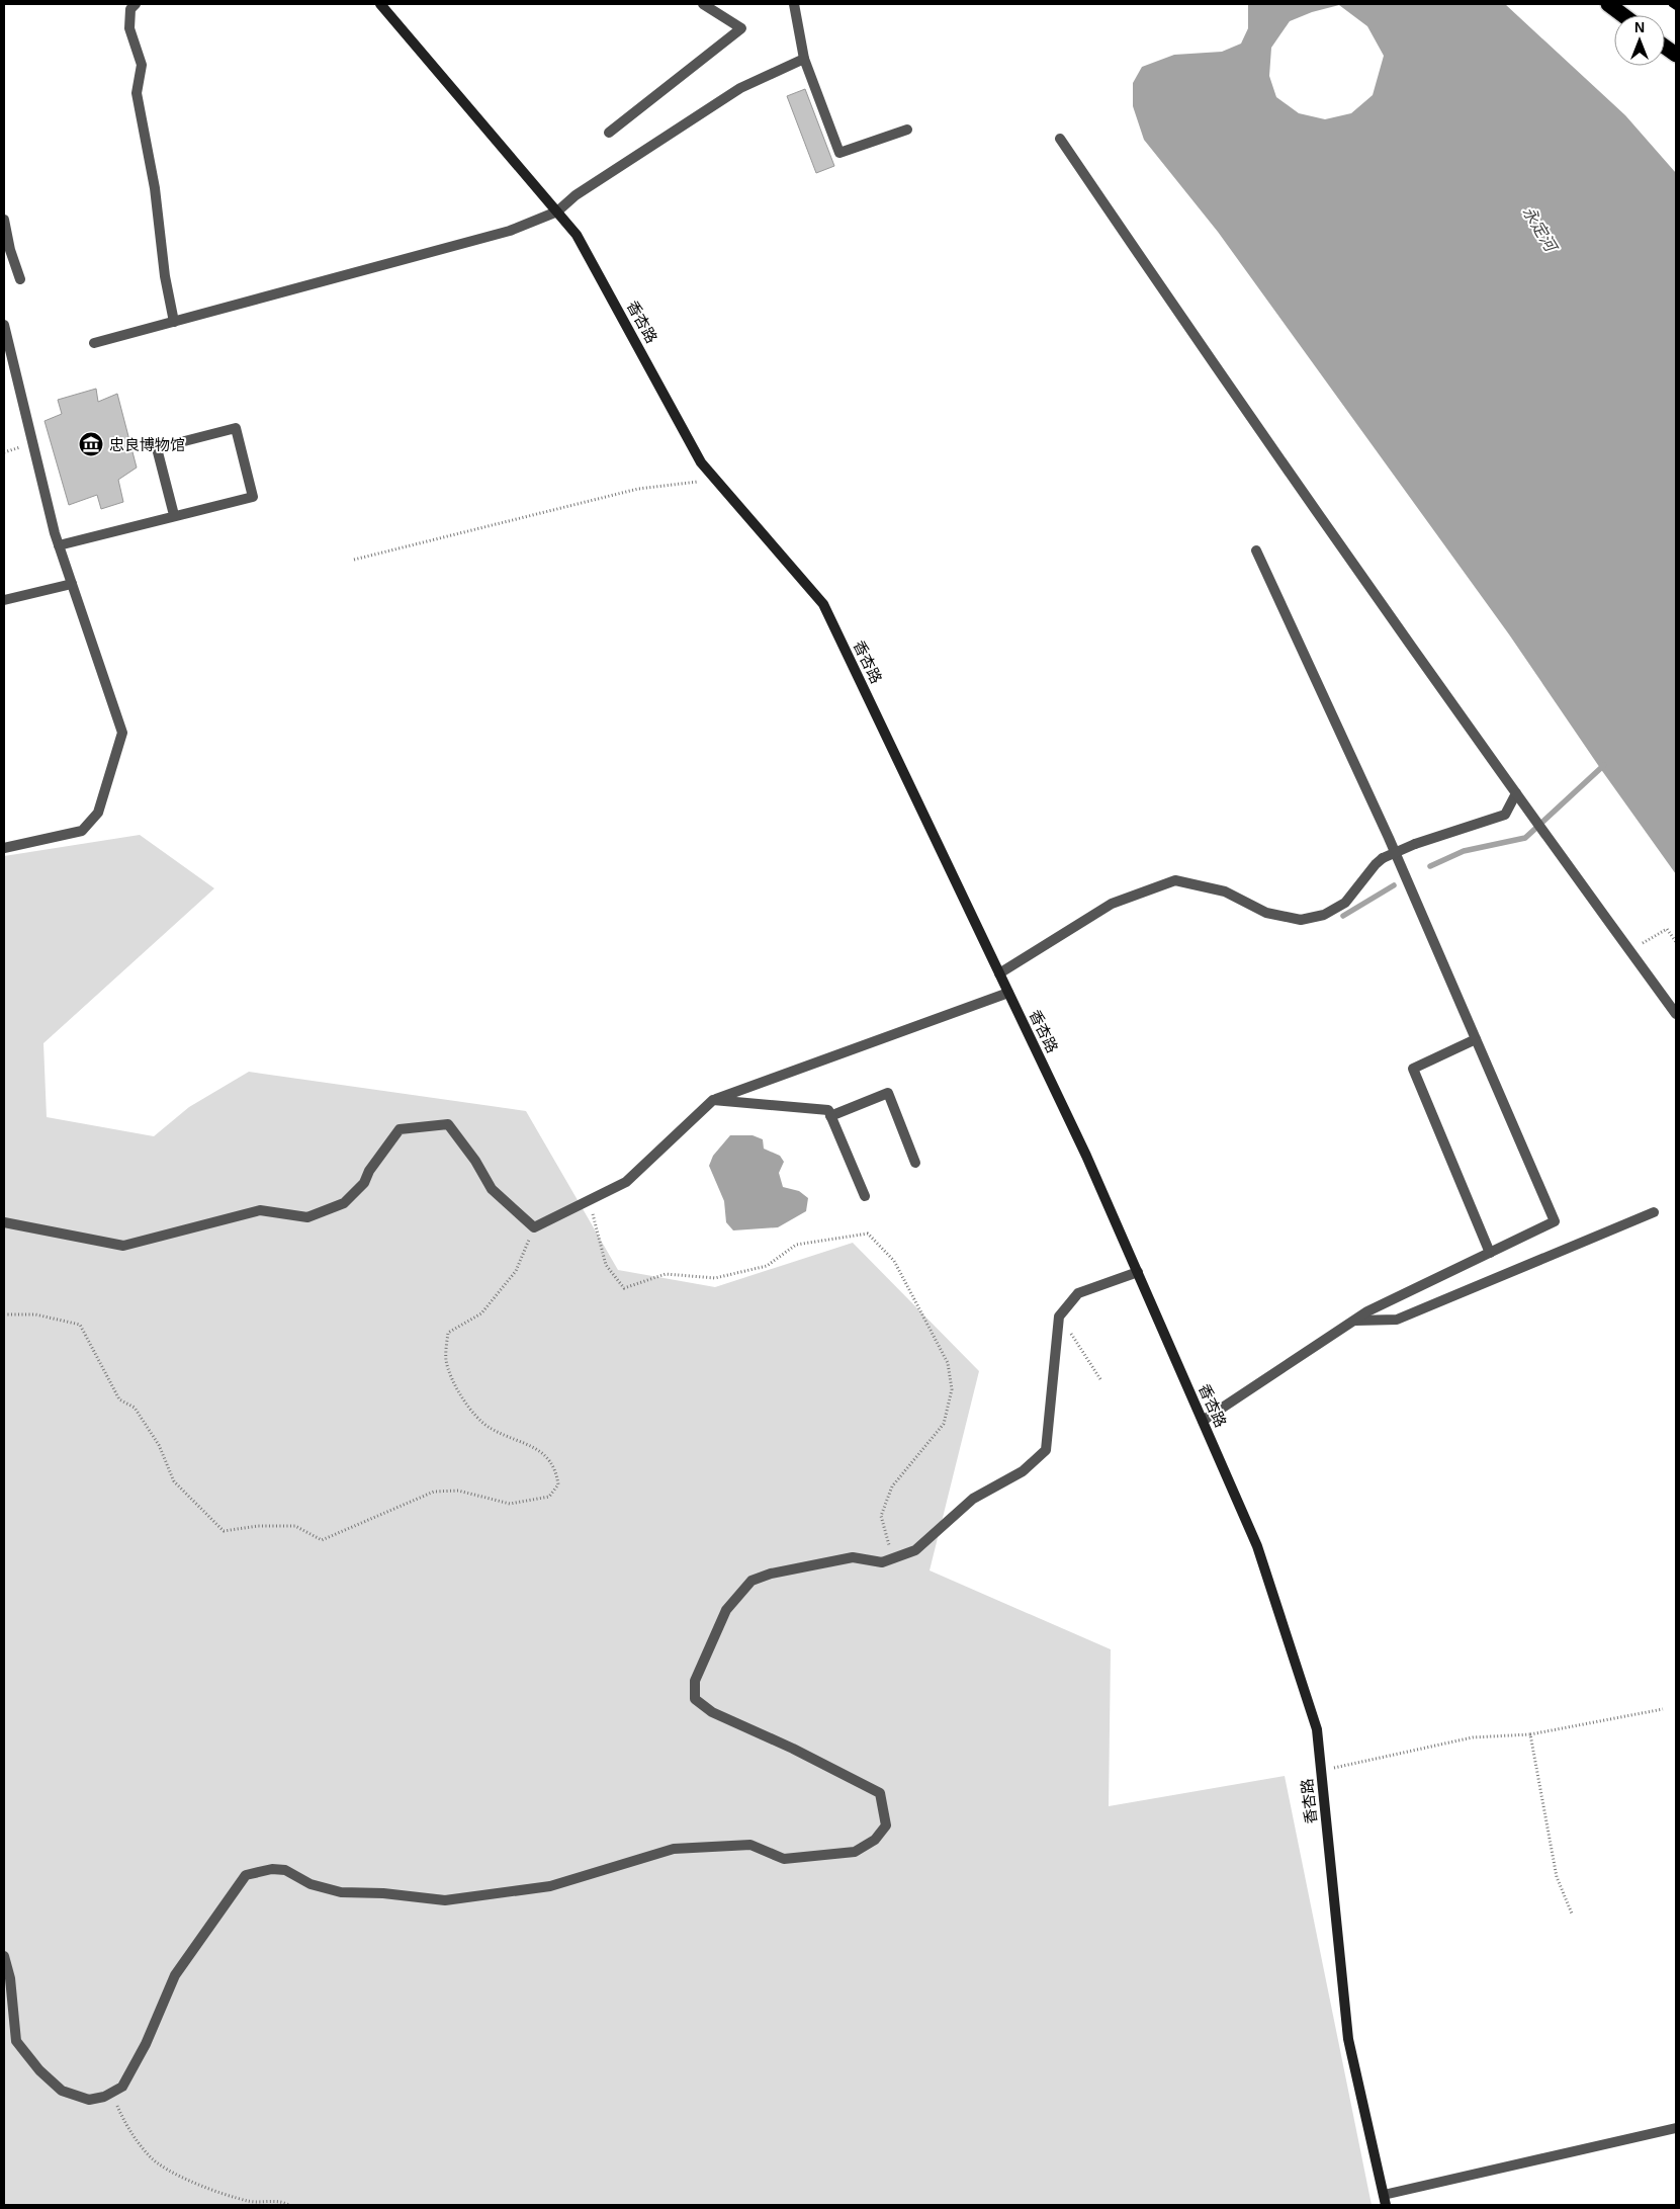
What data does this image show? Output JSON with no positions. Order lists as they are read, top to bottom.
{
  "streets": {
    "street": ["香杏路"]
  },
  "water": ["永定河"],
  "places": {
    "museum": ["忠良博物馆"]
  },
  "north": "top"
}
